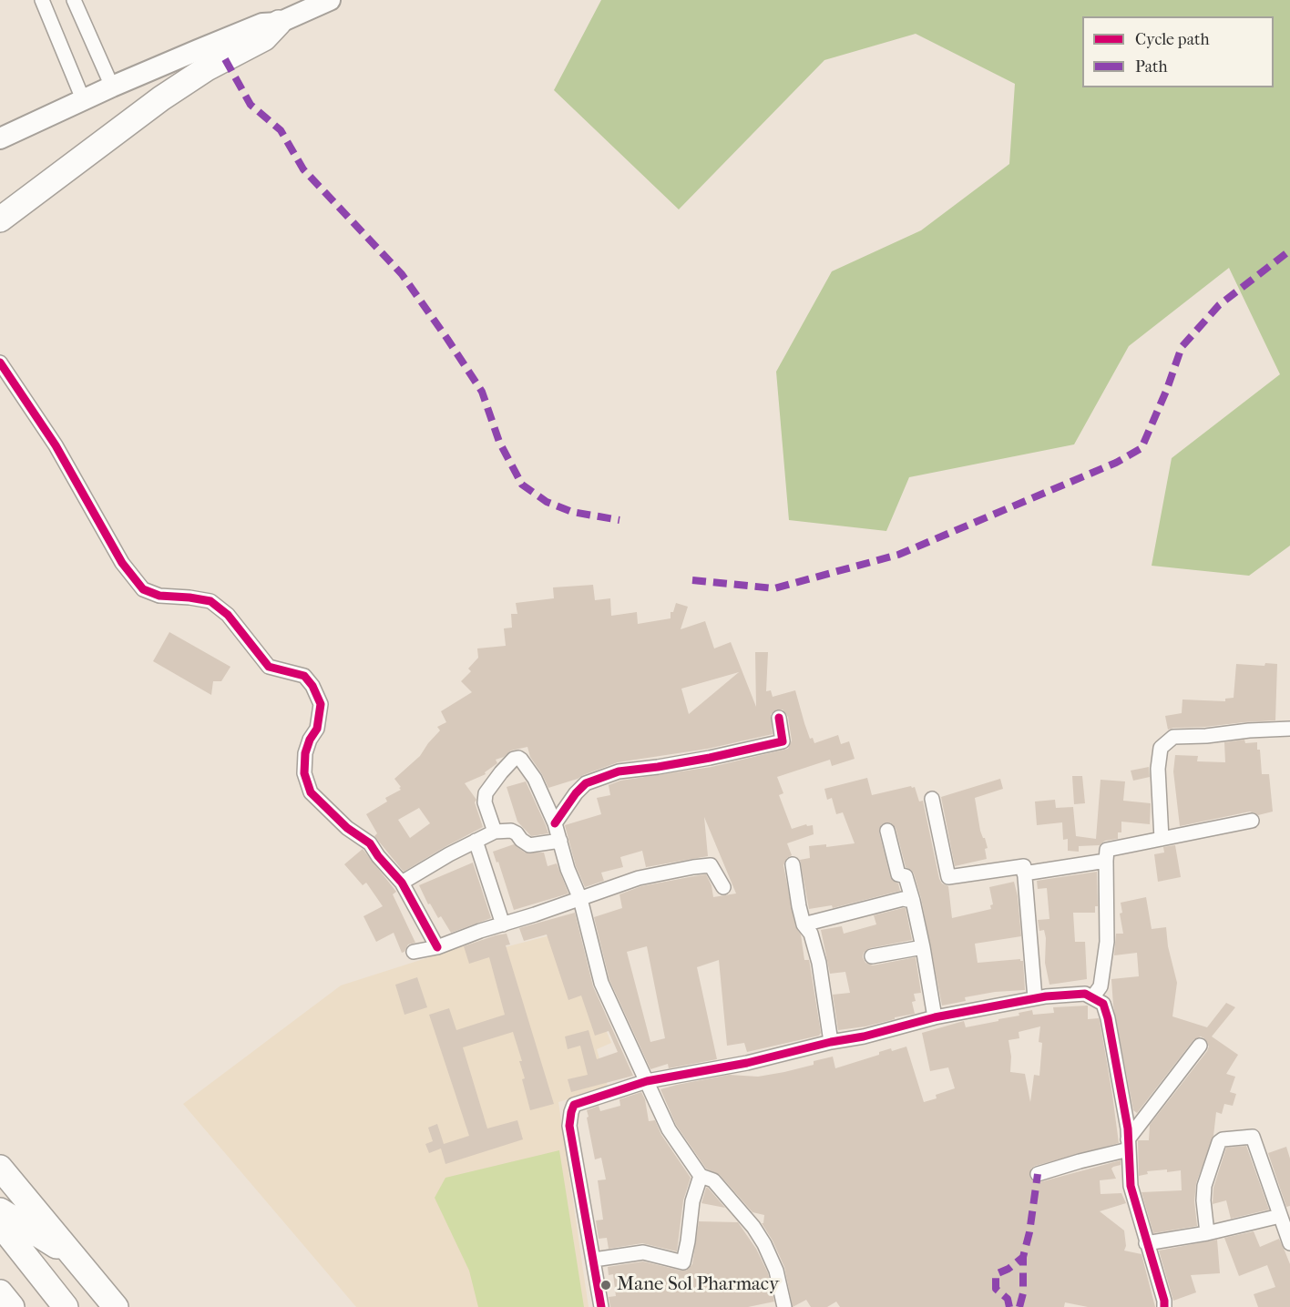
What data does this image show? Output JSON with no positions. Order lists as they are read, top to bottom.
{
  "places": ["Mane Sol Pharmacy"],
  "legend": ["Cycle path", "Path"]
}
